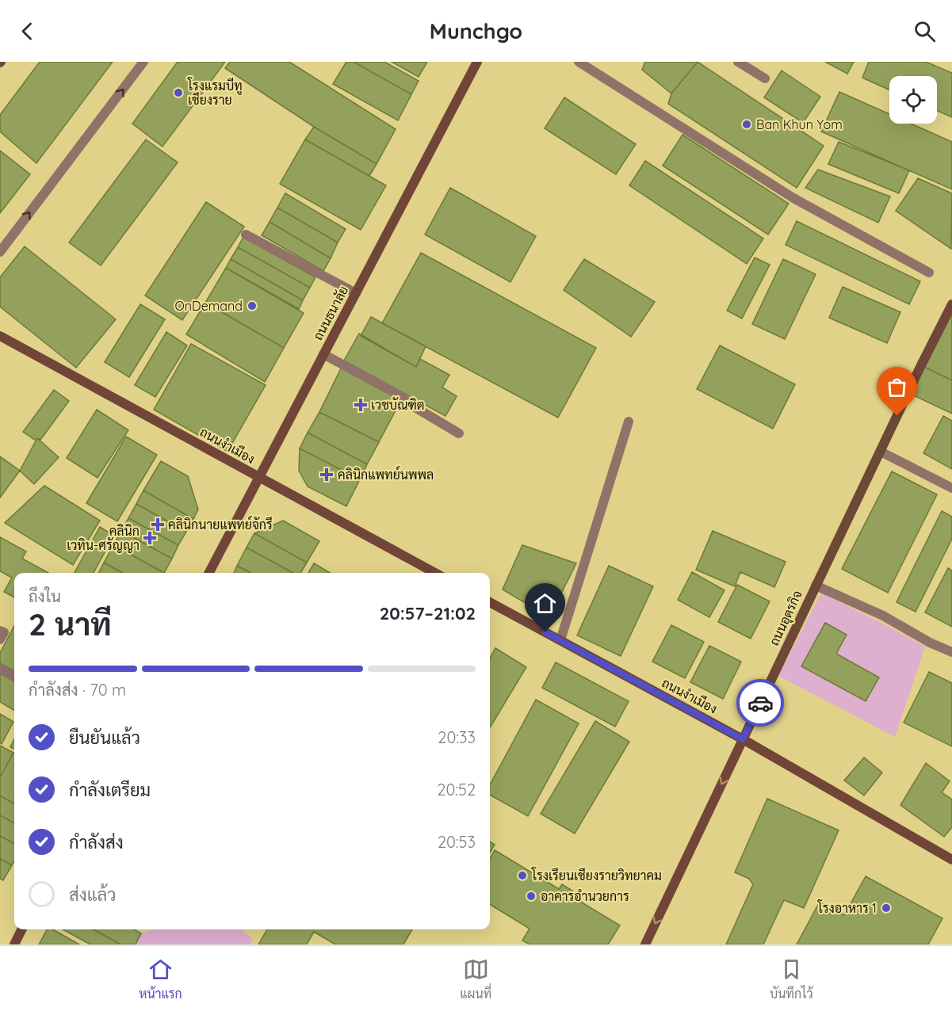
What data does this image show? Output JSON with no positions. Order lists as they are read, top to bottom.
{
  "streets": {
    "street": ["ถนนธนาลัย", "ถนนงำเมือง", "ถนนอุตรกิจ"]
  },
  "crossings": [
    ["ถนนธนาลัย", "ถนนงำเมือง"],
    ["ถนนงำเมือง", "ถนนอุตรกิจ"]
  ],
  "places": {
    "other": [
      "โรงแรมบีทู เชียงราย",
      "Ban Khun Yom",
      "OnDemand",
      "โรงเรียนเชียงรายวิทยาคม",
      "อาคารอำนวยการ",
      "โรงอาหาร 1"
    ],
    "health": [
      "เวชบัณฑิต",
      "คลินิกแพทย์นพพล",
      "คลินิกนายแพทย์จักรี",
      "คลินิก เวทิน-ศรัญญา"
    ]
  },
  "page": {
    "header": "Munchgo",
    "heading": ["2 นาที", "ถึงใน", "20:57–21:02"],
    "bar": "กำลังส่ง · 70 m",
    "list": [
      ["ยืนยันแล้ว", "20:33"],
      ["กำลังเตรียม", "20:52"],
      ["กำลังส่ง", "20:53"],
      "ส่งแล้ว"
    ],
    "tabs": ["หน้าแรก", "แผนที่", "บันทึกไว้"]
  }
}
